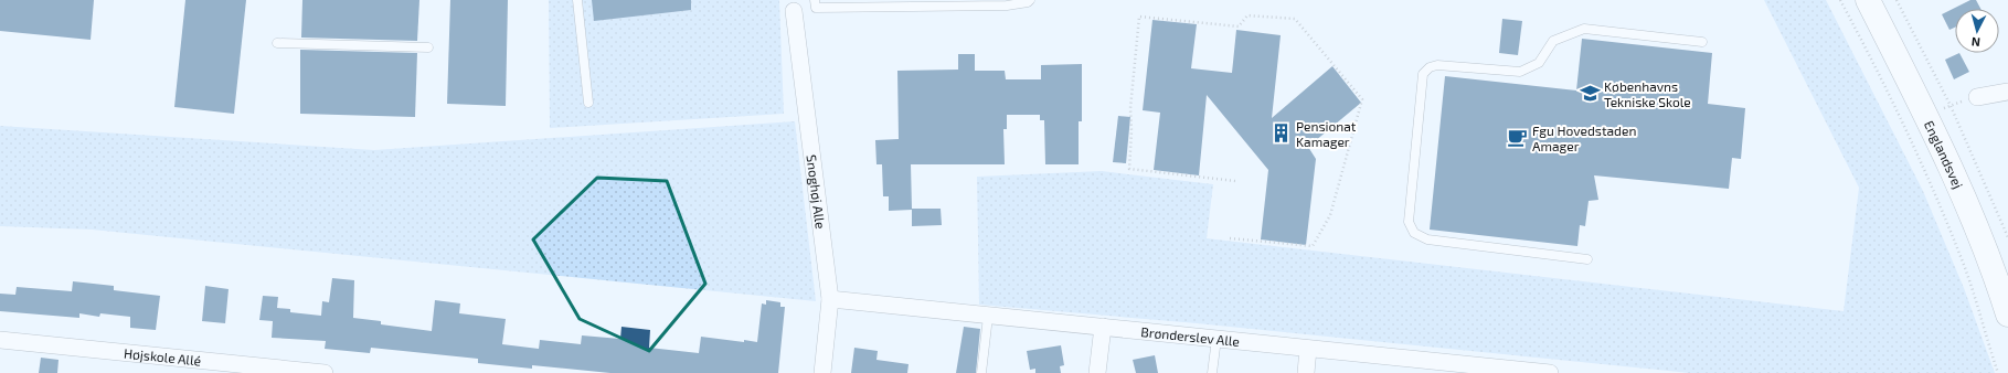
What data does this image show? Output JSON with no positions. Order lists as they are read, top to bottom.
{
  "streets": {
    "main road": ["Englandsvej"],
    "street": ["Snoghøj Alle", "Brønderslev Alle", "Højskole Allé"]
  },
  "crossings": [
    ["Snoghøj Alle", "Brønderslev Alle"]
  ],
  "places": {
    "school or university": ["Københavns Tekniske Skole"],
    "building": ["Pensionat Kamager"],
    "cafe": ["Fgu Hovedstaden Amager"]
  },
  "north": "bottom"
}
